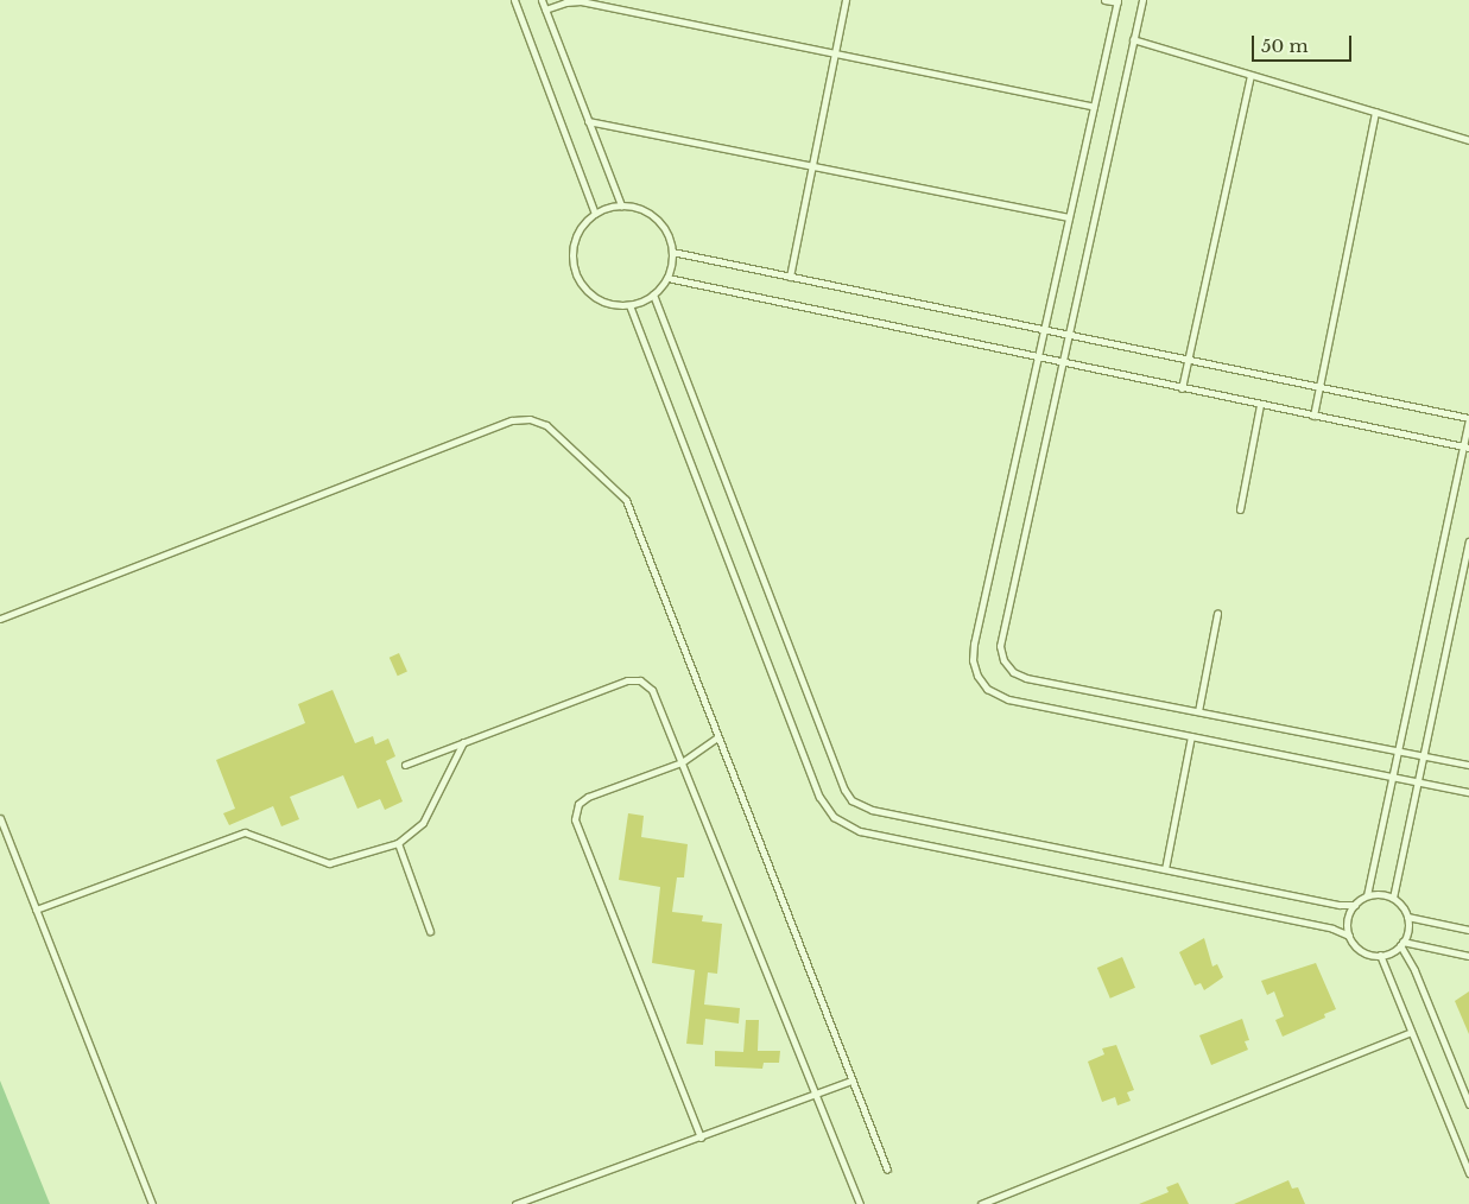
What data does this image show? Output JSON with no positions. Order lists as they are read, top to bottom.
{
  "scale_bar": "50 m"
}
